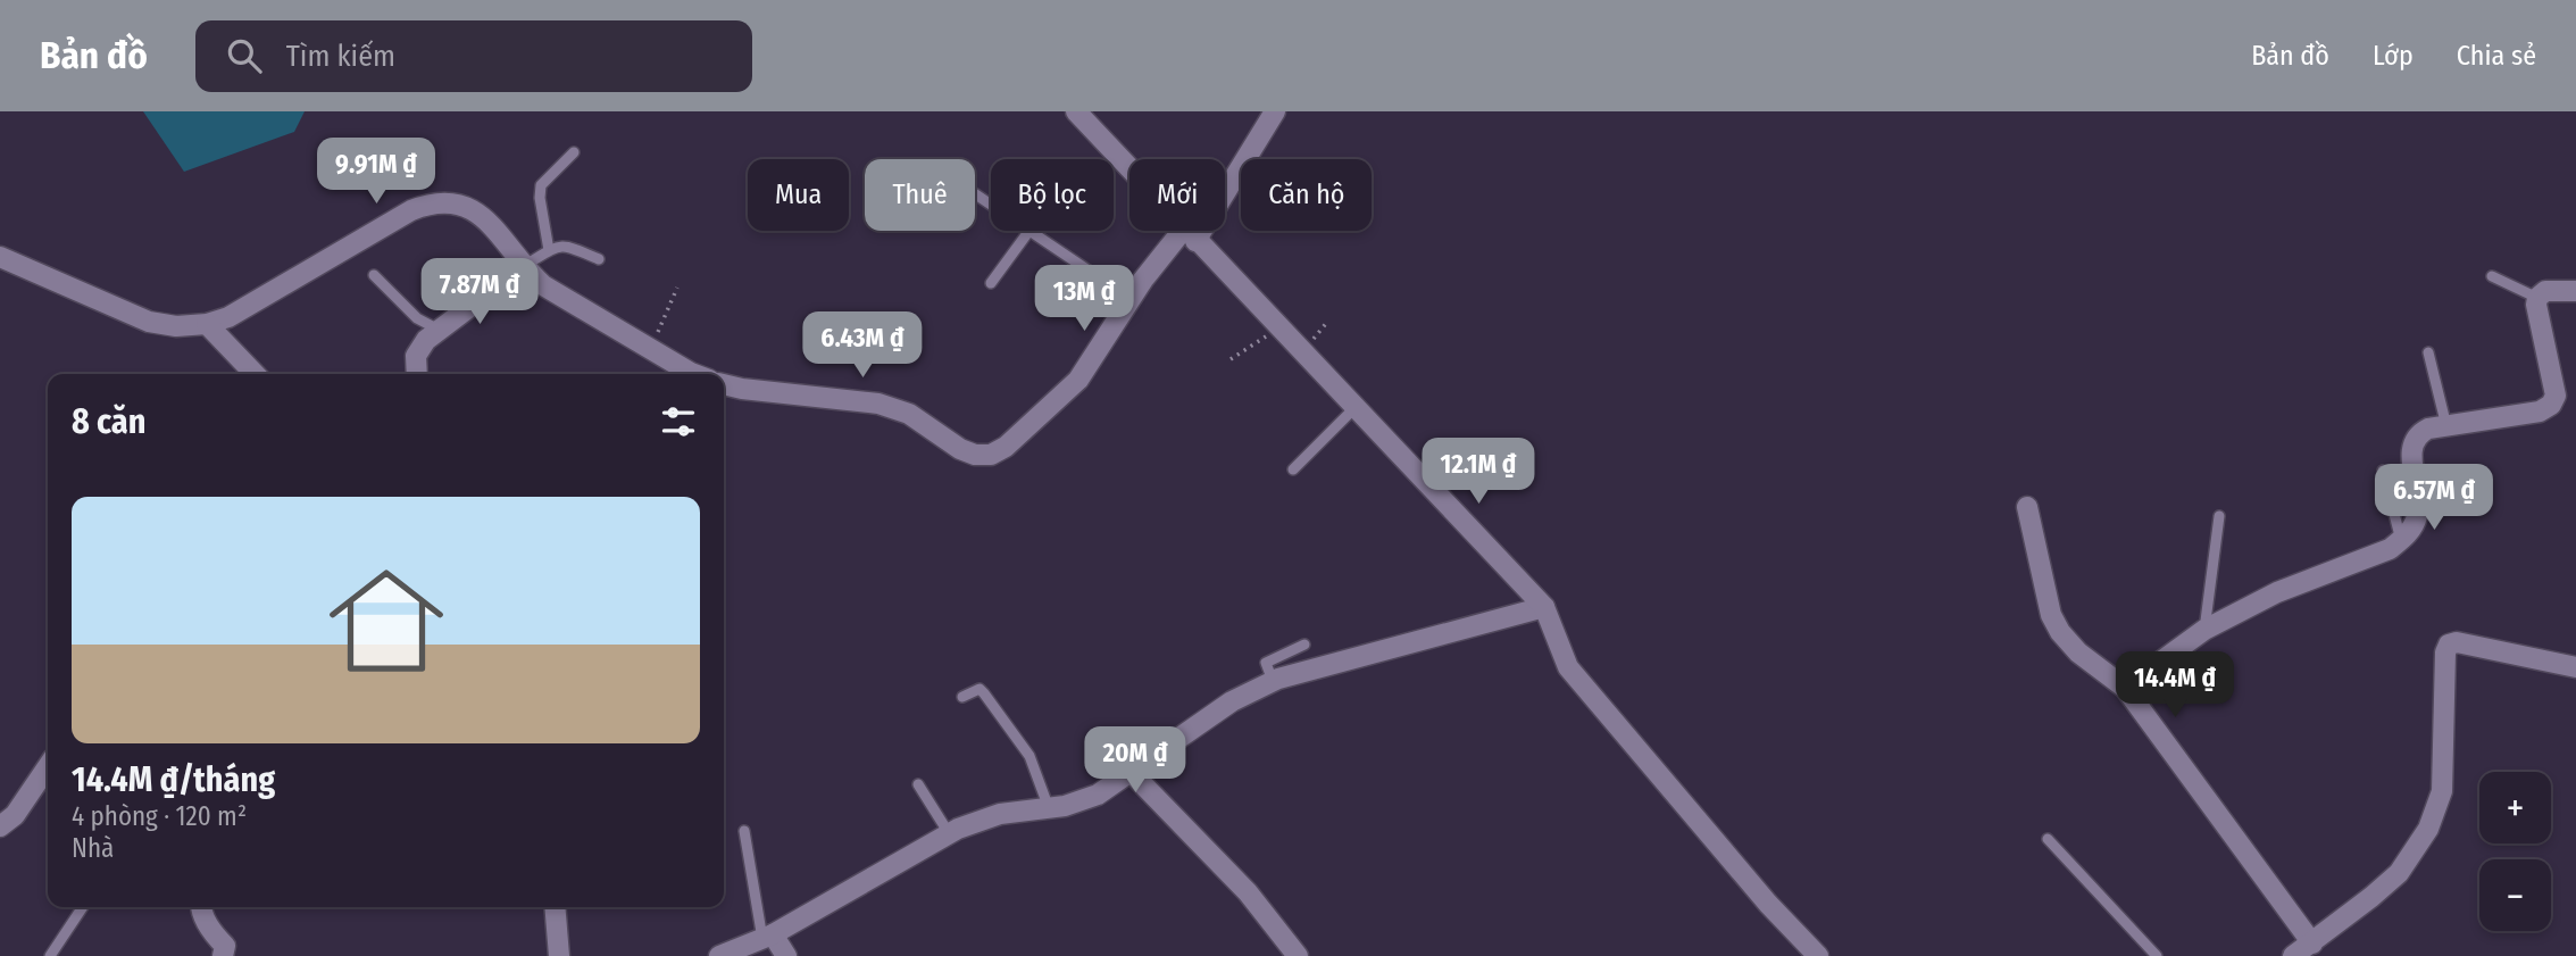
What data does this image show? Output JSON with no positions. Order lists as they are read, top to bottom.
{
  "page": {
    "header": "Bản đồ",
    "search": "Tìm kiếm",
    "nav": ["Bản đồ", "Lớp", "Chia sẻ"],
    "price": [
      "9.91M ₫",
      "7.87M ₫",
      "13M ₫",
      "6.43M ₫",
      "12.1M ₫",
      "6.57M ₫",
      "14.4M ₫",
      "20M ₫"
    ],
    "chip": [
      "Mua",
      "Thuê",
      "Bộ lọc",
      "Mới",
      "Căn hộ"
    ],
    "heading": "8 căn",
    "list": [
      {
        "name": "14.4M ₫/tháng",
        "note": "4 phòng · 120 m² · Nhà"
      }
    ],
    "map_buttons": ["+", "−"]
  }
}
